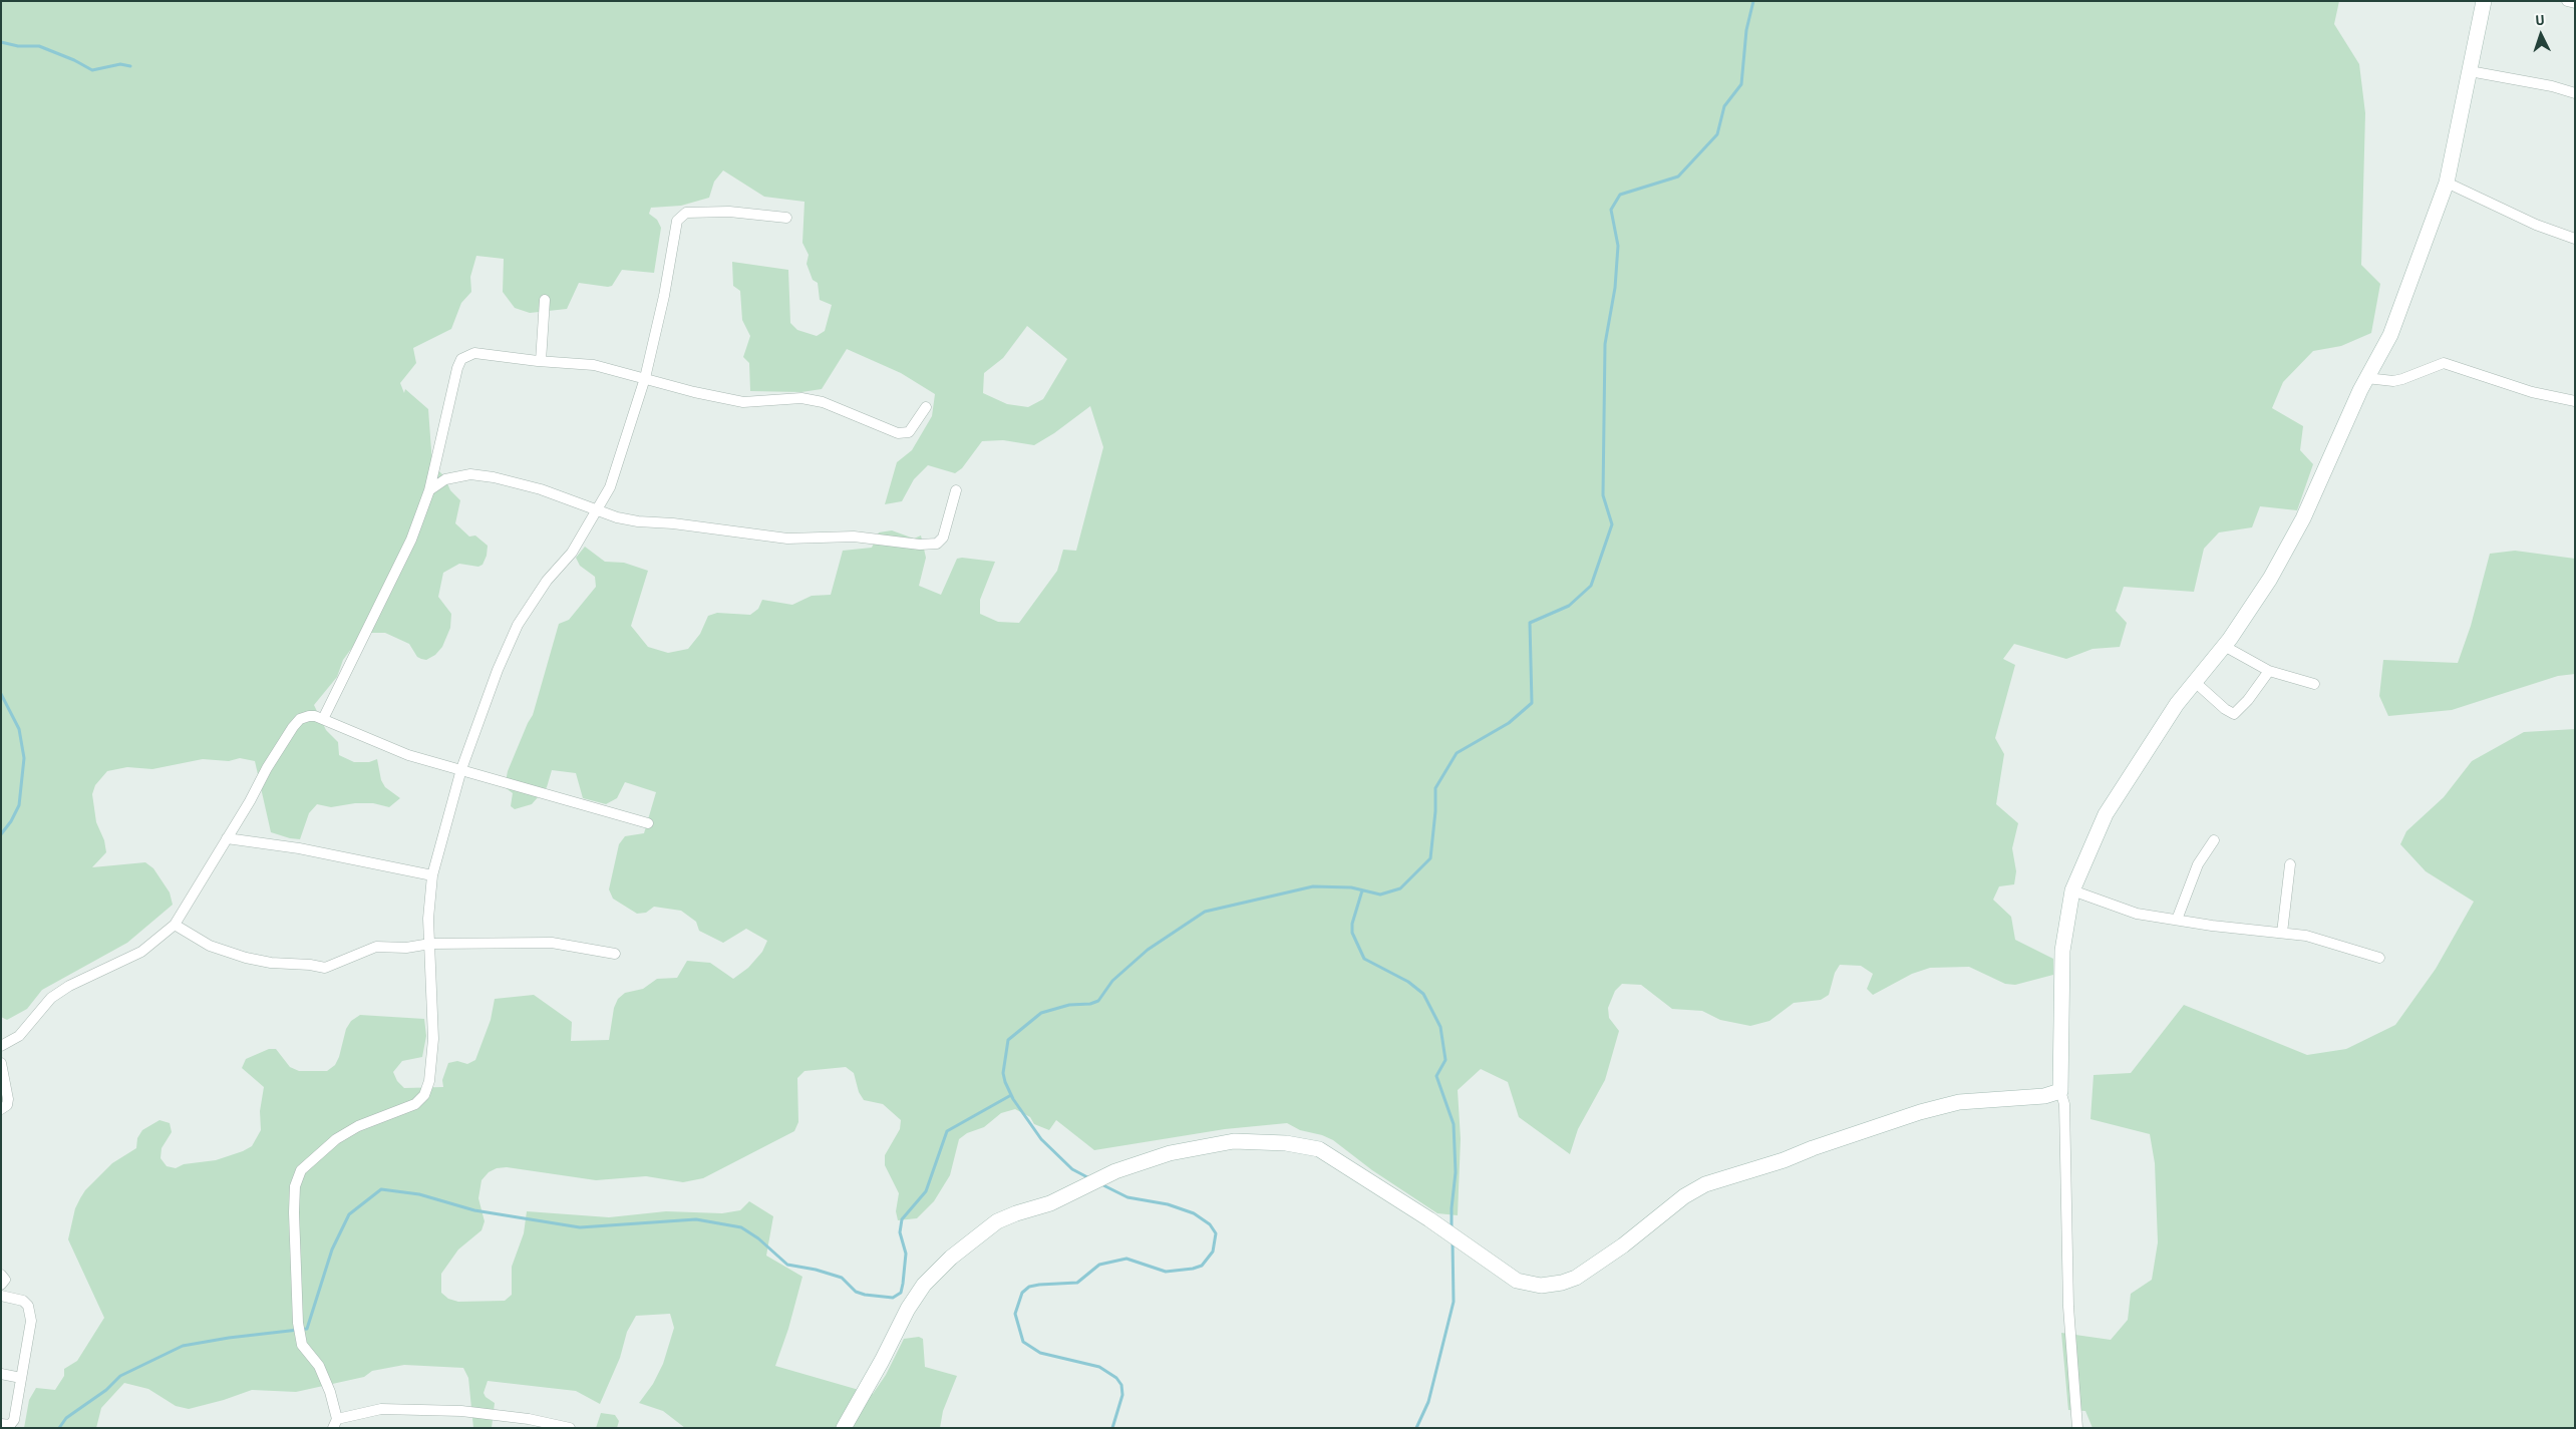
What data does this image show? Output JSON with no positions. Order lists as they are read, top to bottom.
{
  "north": "top"
}
